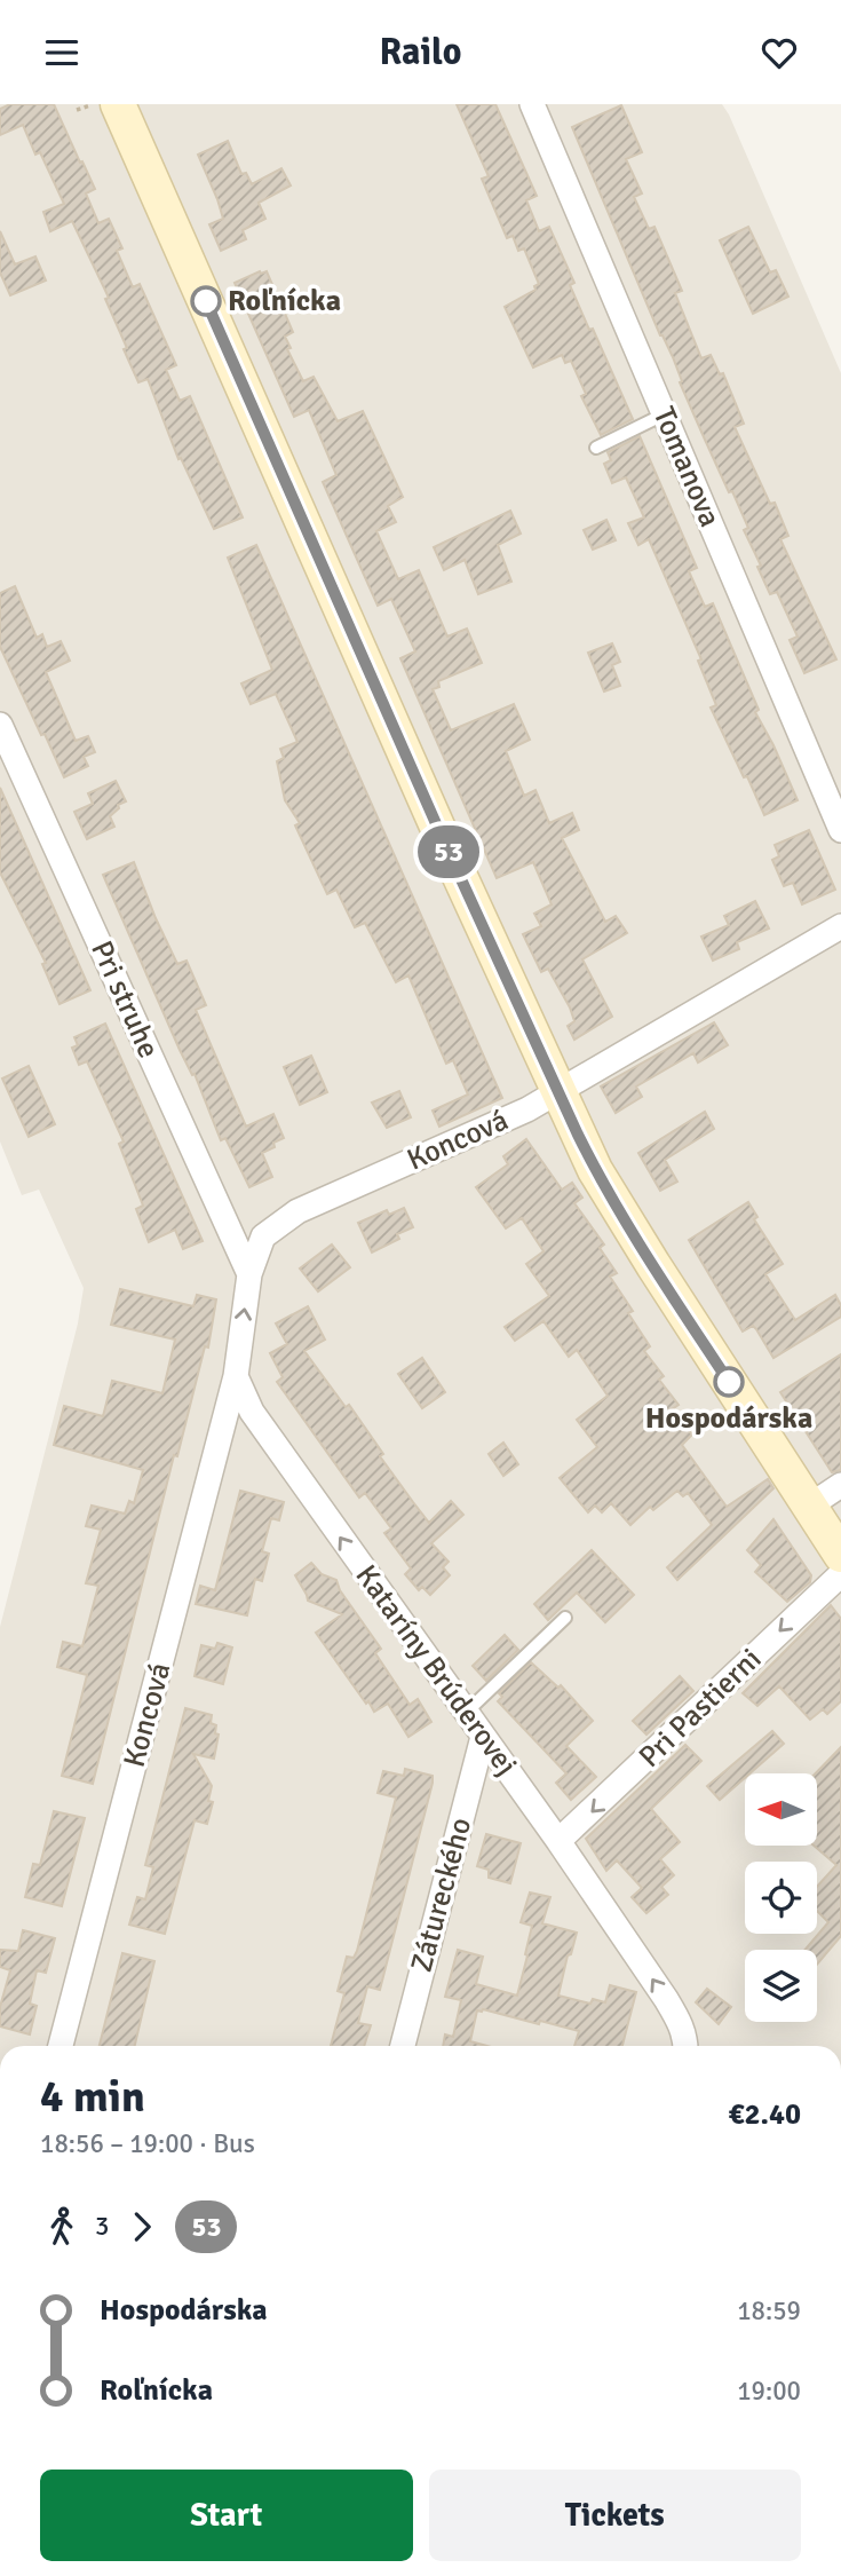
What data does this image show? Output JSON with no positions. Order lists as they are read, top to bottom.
{
  "streets": {
    "street": [
      "Tomanova",
      "Pri struhe",
      "Koncová",
      "Kataríny Brúderovej",
      "Pri Pastierni",
      "Zátureckého"
    ]
  },
  "crossings": [
    ["Pri struhe", "Koncová"],
    ["Koncová", "Kataríny Brúderovej"],
    ["Kataríny Brúderovej", "Pri Pastierni"],
    ["Kataríny Brúderovej", "Zátureckého"]
  ],
  "one_way": ["Kataríny Brúderovej", "Pri Pastierni"],
  "places": ["Roľnícka", "Hospodárska"],
  "lines": ["bus line 53"],
  "north": "left",
  "page": {
    "header": "Railo",
    "on_map": "53",
    "heading": ["4 min", "18:56 – 19:00 · Bus", "€2.40"],
    "legs": ["3", "53"],
    "list": [
      {
        "name": "Hospodárska",
        "value": "18:59"
      },
      {
        "name": "Roľnícka",
        "value": "19:00"
      }
    ],
    "buttons": ["Start", "Tickets"]
  }
}
